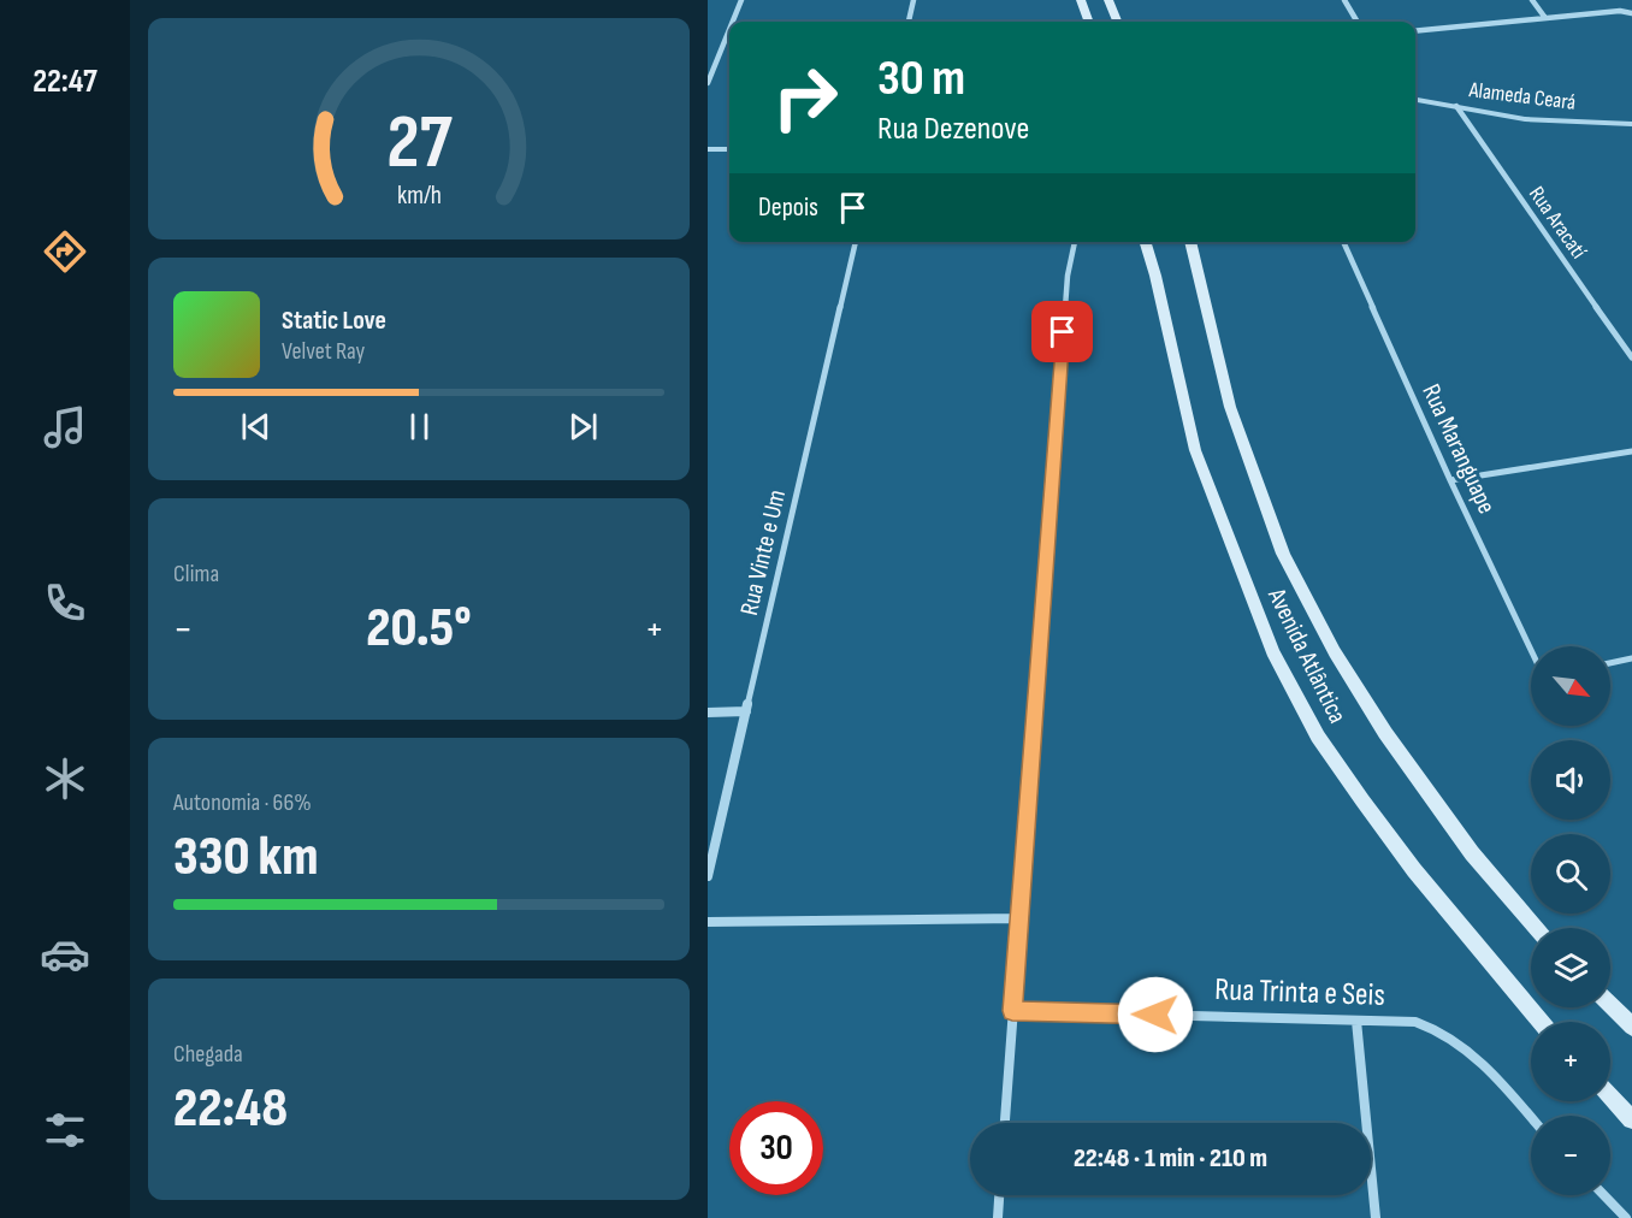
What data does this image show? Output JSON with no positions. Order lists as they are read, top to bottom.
{
  "streets": {
    "main road": ["Avenida Atlântica"],
    "street": [
      "Alameda Ceará",
      "Rua Aracatí",
      "Rua Maranguape",
      "Rua Vinte e Um",
      "Rua Trinta e Seis"
    ]
  },
  "crossings": [
    ["Alameda Ceará", "Rua Aracatí"]
  ],
  "north": "bottom right",
  "page": {
    "tabs": "22:47",
    "turn": ["30 m", "Rua Dezenove"],
    "then": "Depois",
    "song": ["Static Love", "Velvet Ray"],
    "tile": [
      "Clima",
      ["Autonomia · 66%", "330 km"],
      ["Chegada", "22:48"]
    ],
    "heat": ["−", "20.5°", "+"],
    "map_buttons": ["+", "−"],
    "limit": "30",
    "trip": "22:48 · 1 min · 210 m",
    "gauge": ["27", "km/h"]
  }
}
